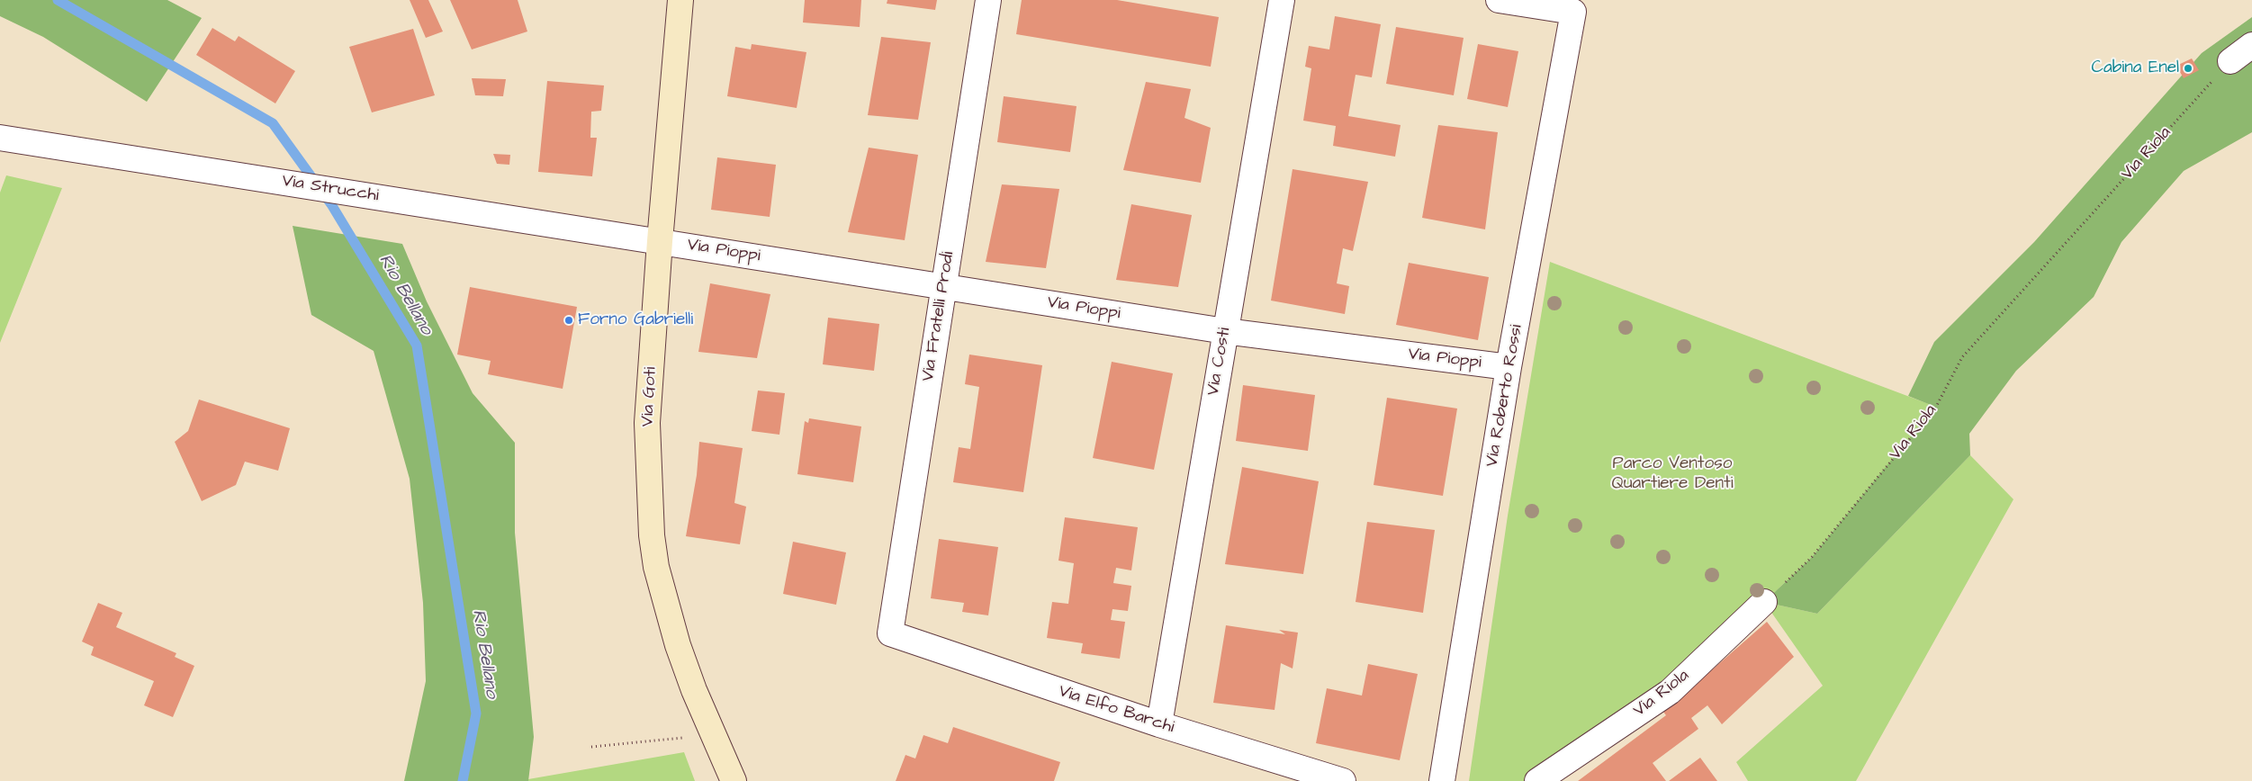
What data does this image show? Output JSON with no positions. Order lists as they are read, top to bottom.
{
  "streets": {
    "street": [
      "Via Riola",
      "Via Strucchi",
      "Via Pioppi",
      "Via Fratelli Prodi",
      "Via Costi",
      "Via Roberto Rossi",
      "Via Goti",
      "Via Elfo Barchi"
    ]
  },
  "crossings": [
    ["Via Strucchi", "Via Pioppi"],
    ["Via Strucchi", "Via Goti"],
    ["Via Pioppi", "Via Fratelli Prodi"],
    ["Via Pioppi", "Via Costi"],
    ["Via Pioppi", "Via Roberto Rossi"],
    ["Via Pioppi", "Via Goti"],
    ["Via Fratelli Prodi", "Via Elfo Barchi"],
    ["Via Costi", "Via Elfo Barchi"]
  ],
  "water": ["Rio Bellano"],
  "parks": ["Parco Ventoso Quartiere Denti"],
  "places": ["Cabina Enel", "Forno Gabrielli"]
}
